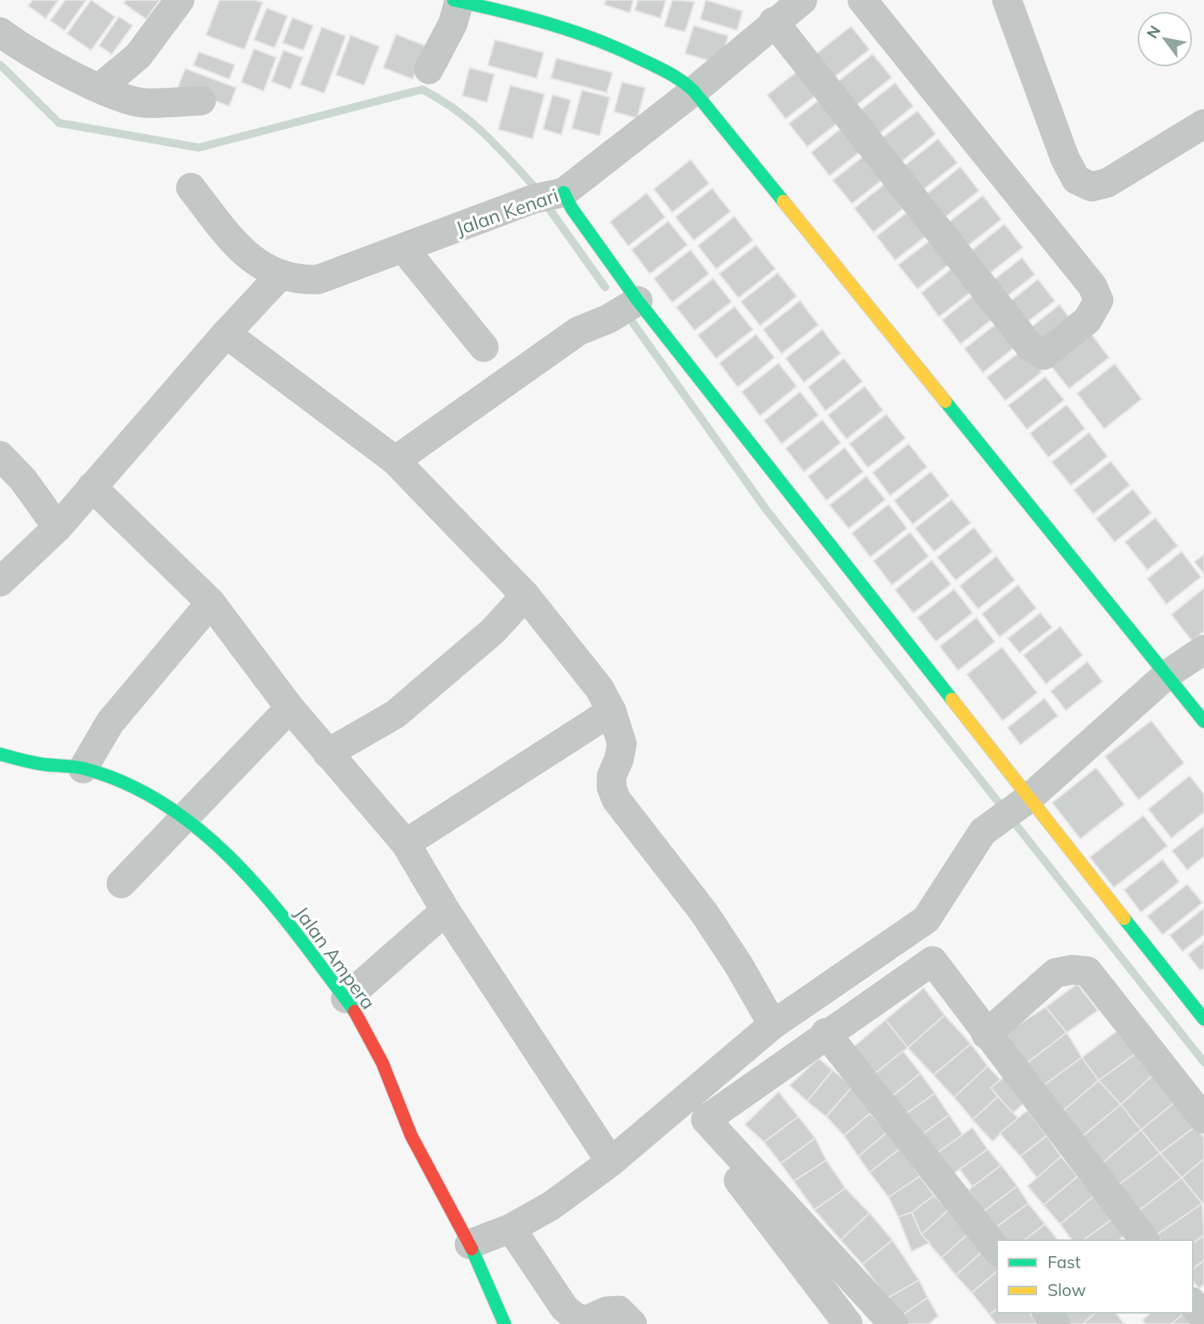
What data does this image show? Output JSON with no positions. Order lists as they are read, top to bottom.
{
  "streets": {
    "street": ["Jalan Kenari", "Jalan Ampera"]
  },
  "legend": ["Fast", "Slow"],
  "north": "top left"
}
